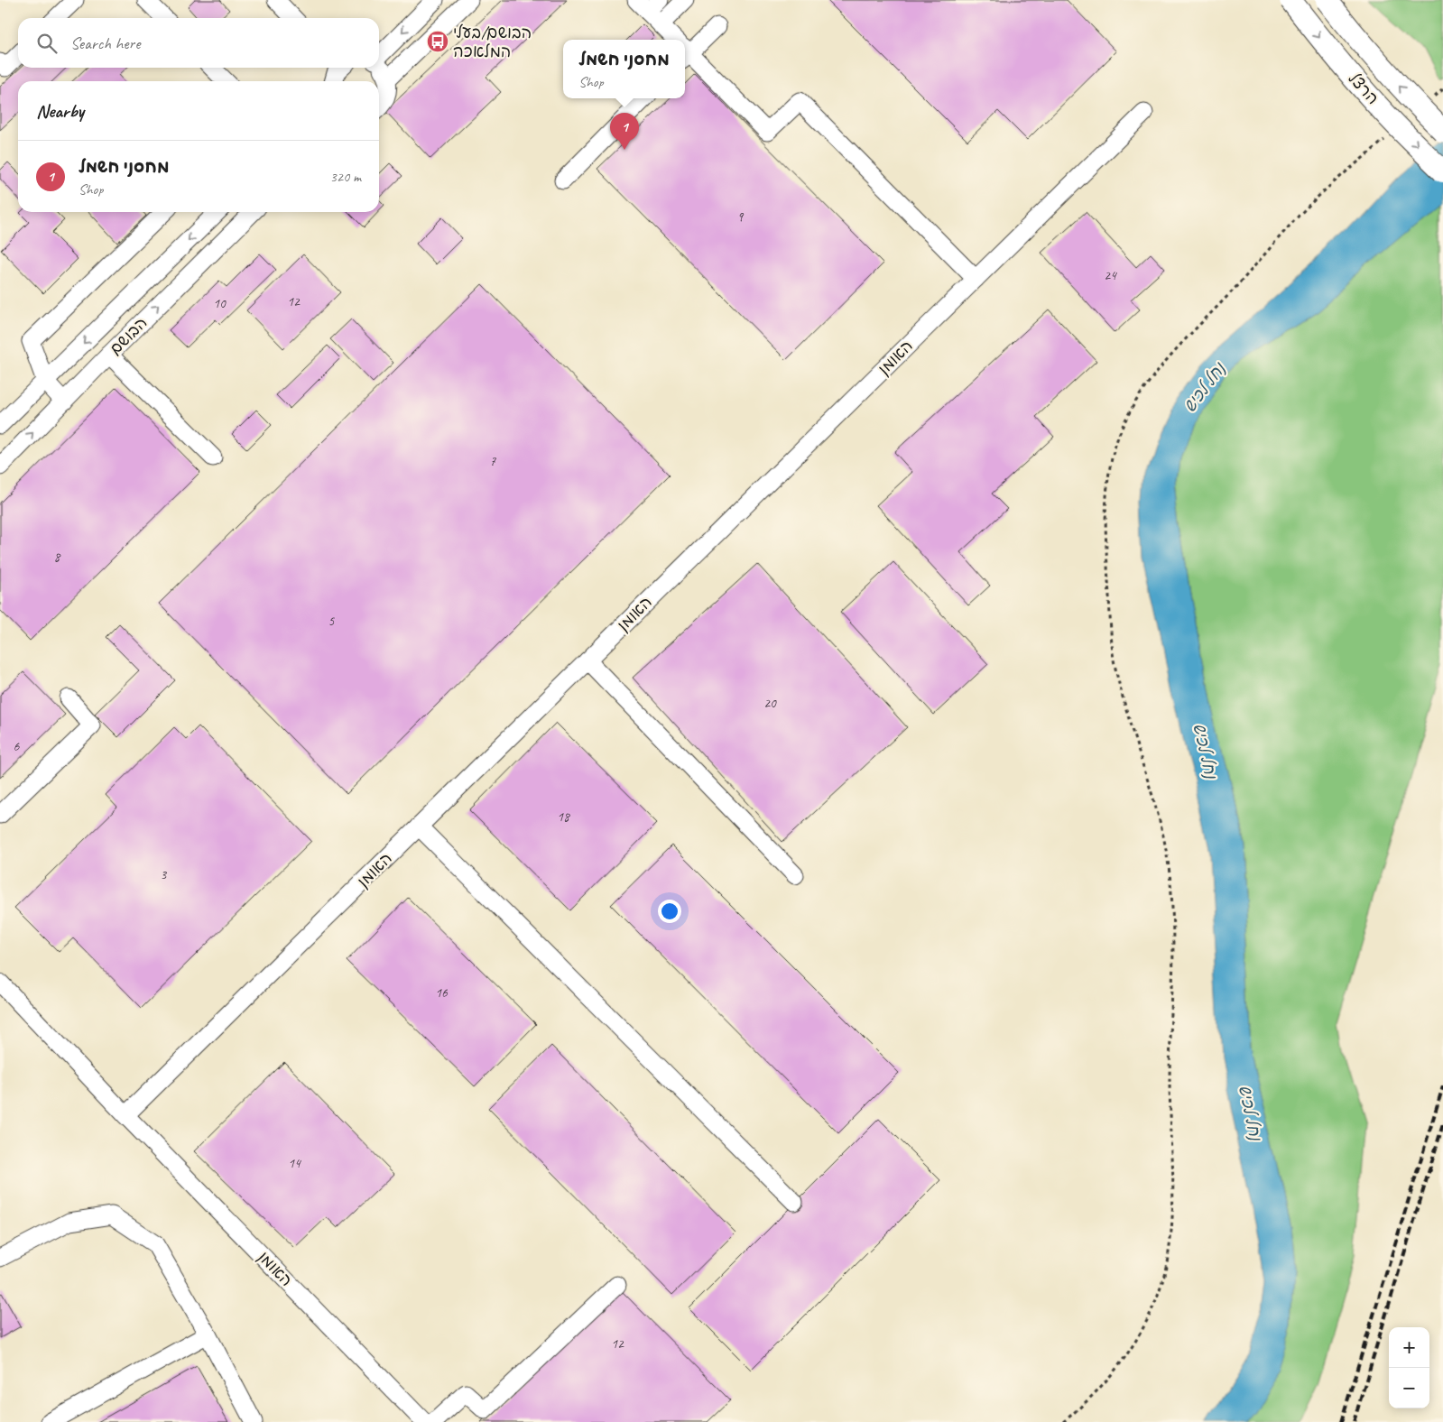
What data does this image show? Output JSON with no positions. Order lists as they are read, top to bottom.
{
  "streets": {
    "main road": ["הרצל"],
    "street": ["הבושם", "האומן"]
  },
  "water": ["נחל לכיש"],
  "places": {
    "bus stop": ["הבושם/בעלי המלאכה"]
  },
  "house_numbers": [
    "9",
    "24",
    "12",
    "10",
    "7",
    "8",
    "5",
    "20",
    "6",
    "18",
    "3",
    "16",
    "14",
    "12"
  ],
  "page": {
    "search": "Search here",
    "popup": ["מחסני חשמל", "Shop"],
    "heading": "Nearby",
    "pins": "1",
    "list": [
      {
        "mark": "1",
        "name": "מחסני חשמל",
        "note": "Shop",
        "value": "320 m"
      }
    ],
    "map_buttons": ["+", "−"]
  }
}
